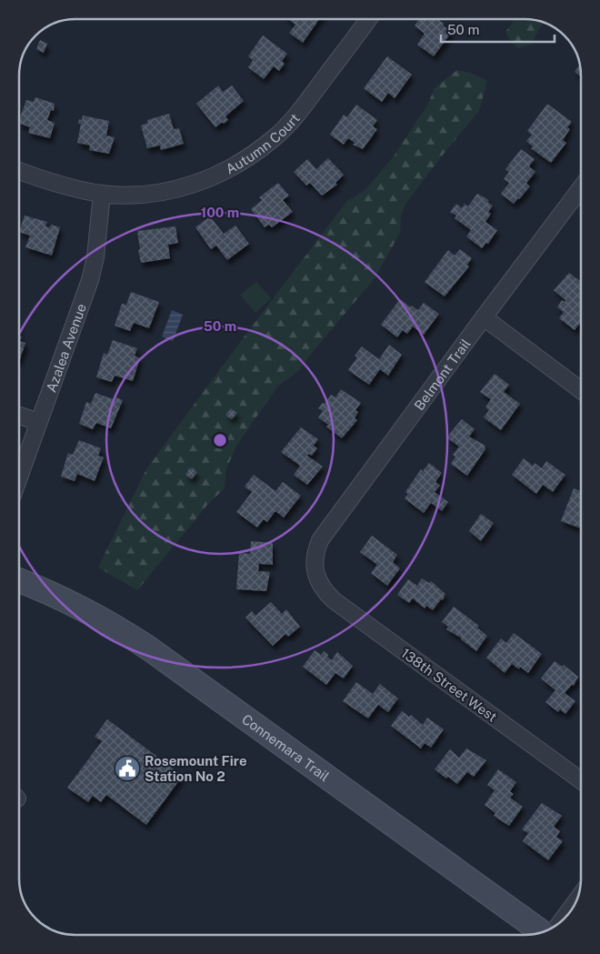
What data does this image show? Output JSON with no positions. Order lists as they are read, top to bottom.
{
  "streets": {
    "street": [
      "Autumn Court",
      "Azalea Avenue",
      "Belmont Trail",
      "138th Street West",
      "Connemara Trail"
    ]
  },
  "crossings": [
    ["Autumn Court", "Azalea Avenue"],
    ["Belmont Trail", "138th Street West"]
  ],
  "places": {
    "public building": ["Rosemount Fire Station No 2"]
  },
  "scale_bar": "50 m",
  "rings": ["100 m", "50 m"]
}
